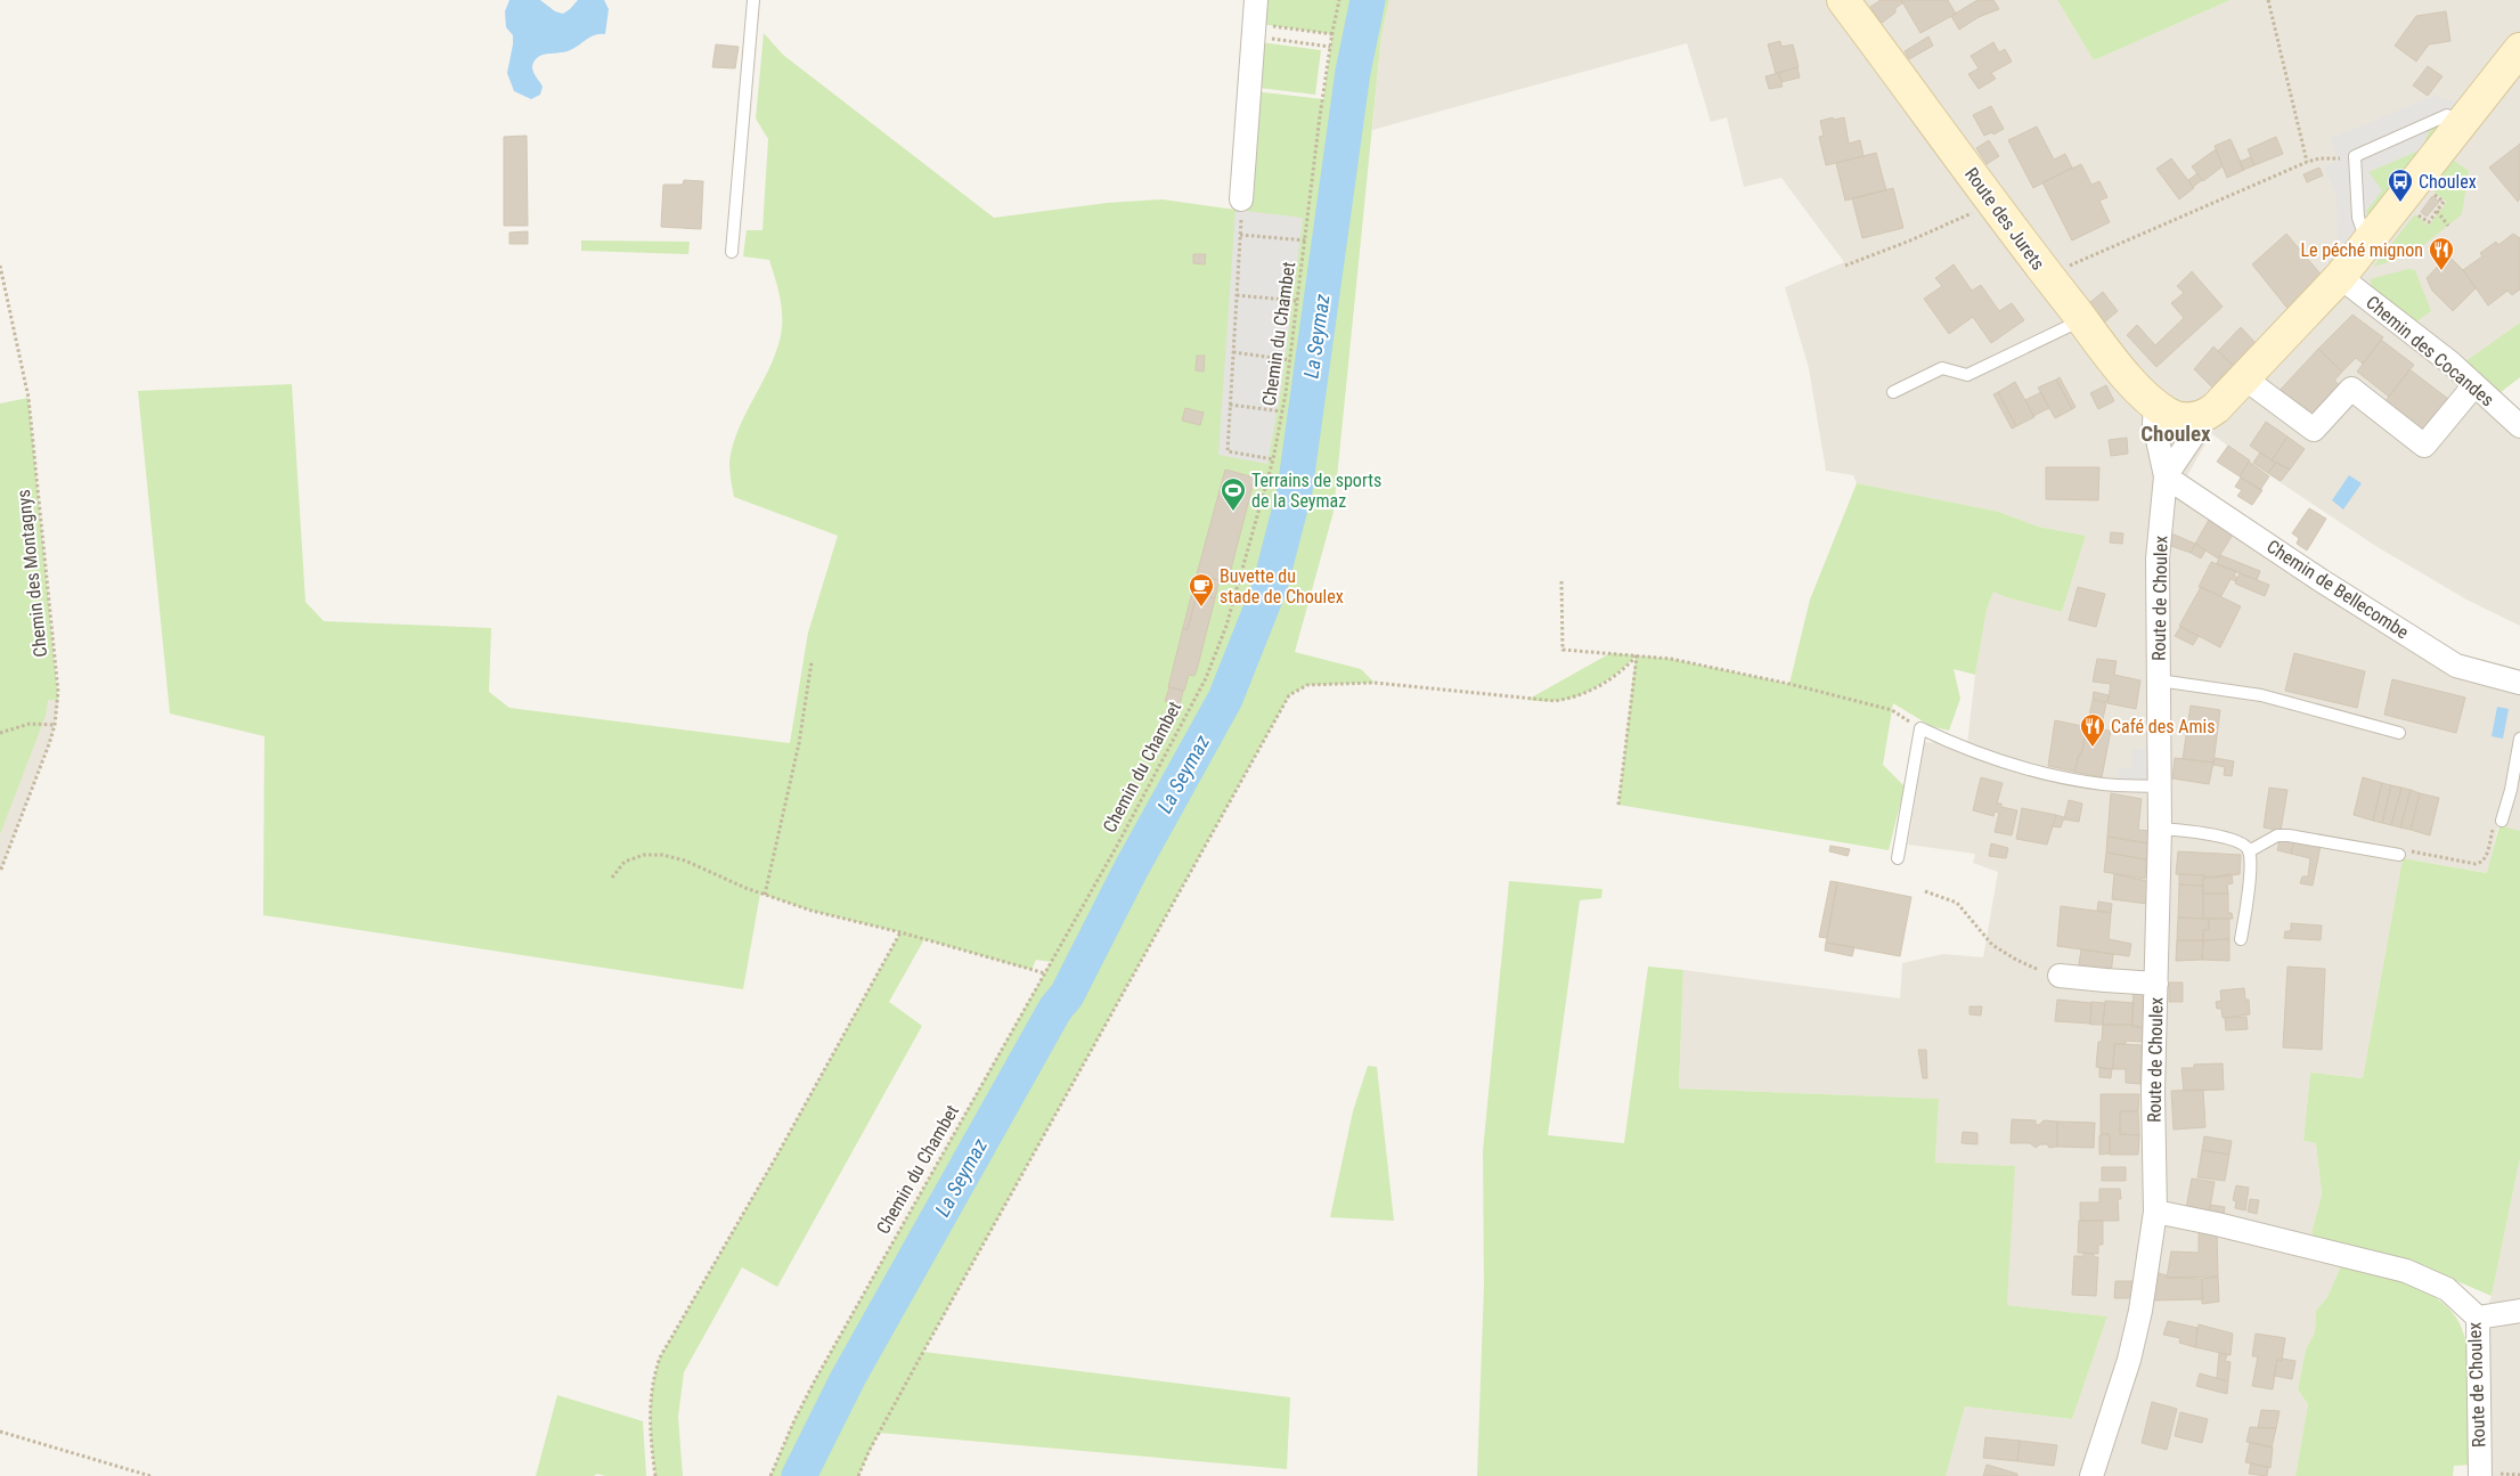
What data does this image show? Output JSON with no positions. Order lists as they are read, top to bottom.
{
  "streets": {
    "street": [
      "Route des Jurets",
      "Chemin des Cocandes",
      "Chemin de Bellecombe",
      "Route de Choulex"
    ],
    "path": ["Chemin du Chambet", "Chemin des Montagnys"]
  },
  "crossings": [
    ["Route des Jurets", "Route de Choulex"],
    ["Chemin de Bellecombe", "Route de Choulex"]
  ],
  "districts": ["Choulex"],
  "water": ["La Seymaz"],
  "places": {
    "bus stop": ["Choulex"],
    "restaurant": ["Le péché mignon", "Café des Amis"],
    "sports": ["Terrains de sports de la Seymaz"],
    "cafe": ["Buvette du stade de Choulex"]
  }
}
